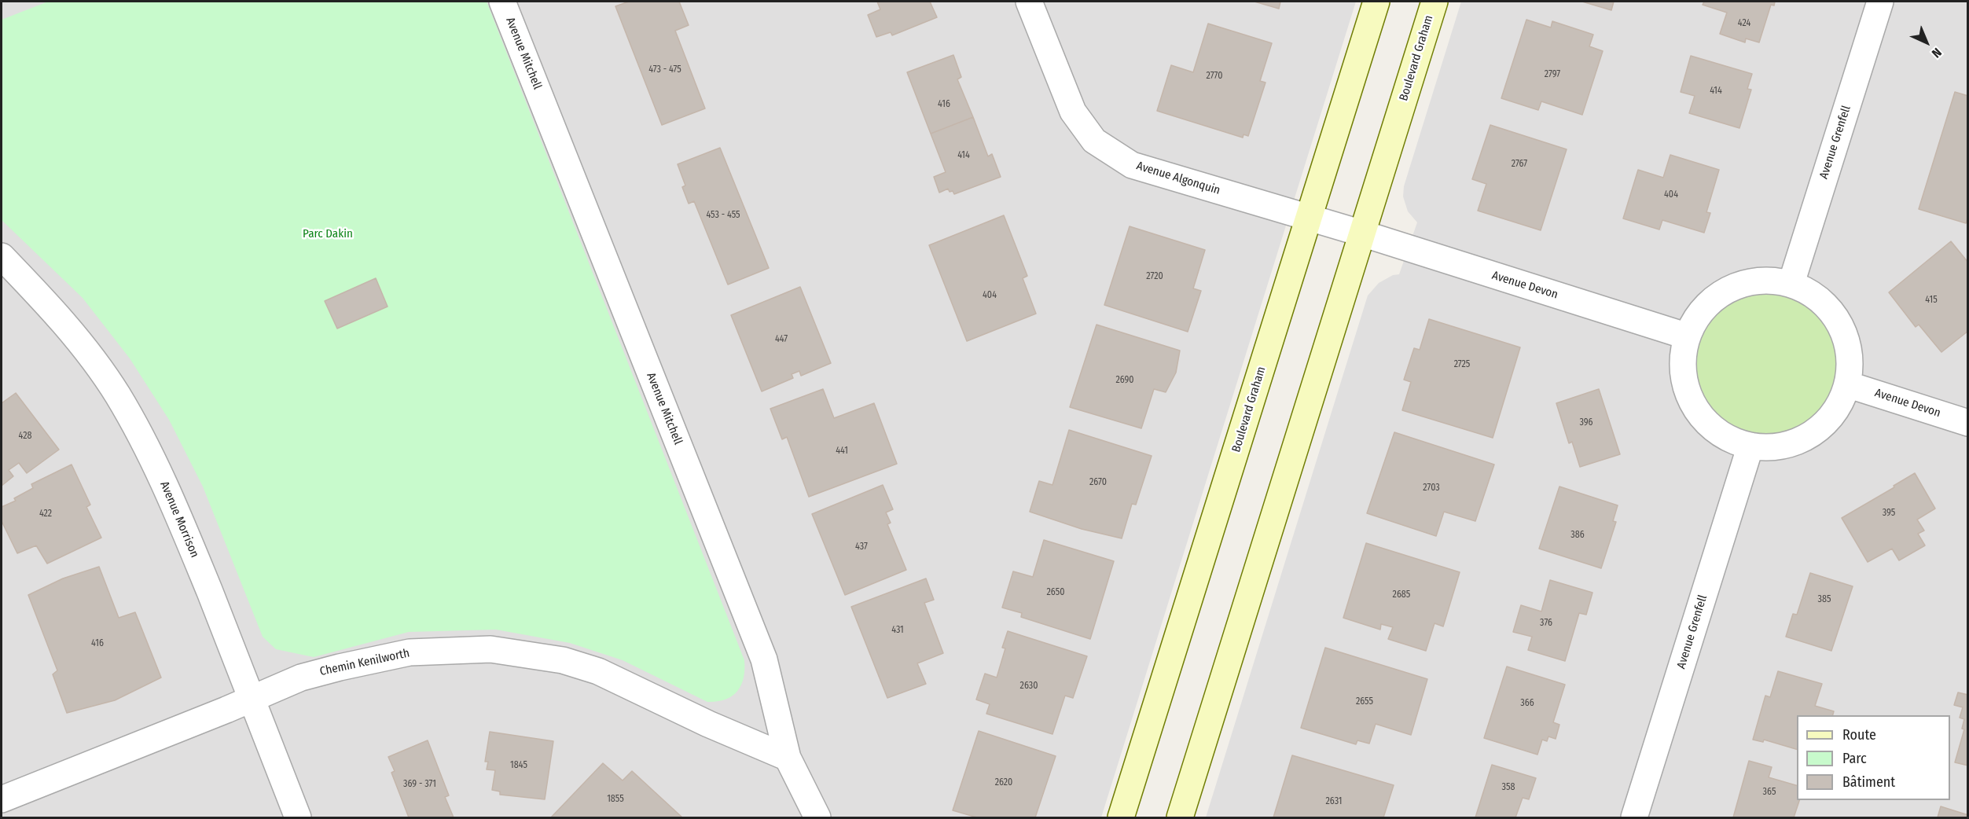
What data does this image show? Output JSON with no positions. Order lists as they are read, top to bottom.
{
  "streets": {
    "street": [
      "Avenue Mitchell",
      "Boulevard Graham",
      "Avenue Grenfell",
      "Avenue Algonquin",
      "Avenue Devon",
      "Avenue Morrison",
      "Chemin Kenilworth"
    ]
  },
  "crossings": [
    ["Avenue Mitchell", "Chemin Kenilworth"],
    ["Boulevard Graham", "Avenue Algonquin"],
    ["Boulevard Graham", "Avenue Devon"],
    ["Avenue Grenfell", "Avenue Devon"],
    ["Avenue Algonquin", "Avenue Devon"],
    ["Avenue Morrison", "Chemin Kenilworth"]
  ],
  "parks": ["Parc Dakin"],
  "house_numbers": [
    "424",
    "473 - 475",
    "2797",
    "2770",
    "414",
    "416",
    "414",
    "2767",
    "404",
    "453 - 455",
    "2720",
    "404",
    "415",
    "447",
    "2725",
    "2690",
    "396",
    "428",
    "441",
    "2670",
    "2703",
    "395",
    "422",
    "386",
    "437",
    "2650",
    "2685",
    "385",
    "376",
    "431",
    "416",
    "2630",
    "2655",
    "366",
    "1845",
    "2620",
    "369 - 371",
    "358",
    "365",
    "1855",
    "2631"
  ],
  "legend": ["Route", "Parc", "Bâtiment"],
  "north": "bottom right"
}
